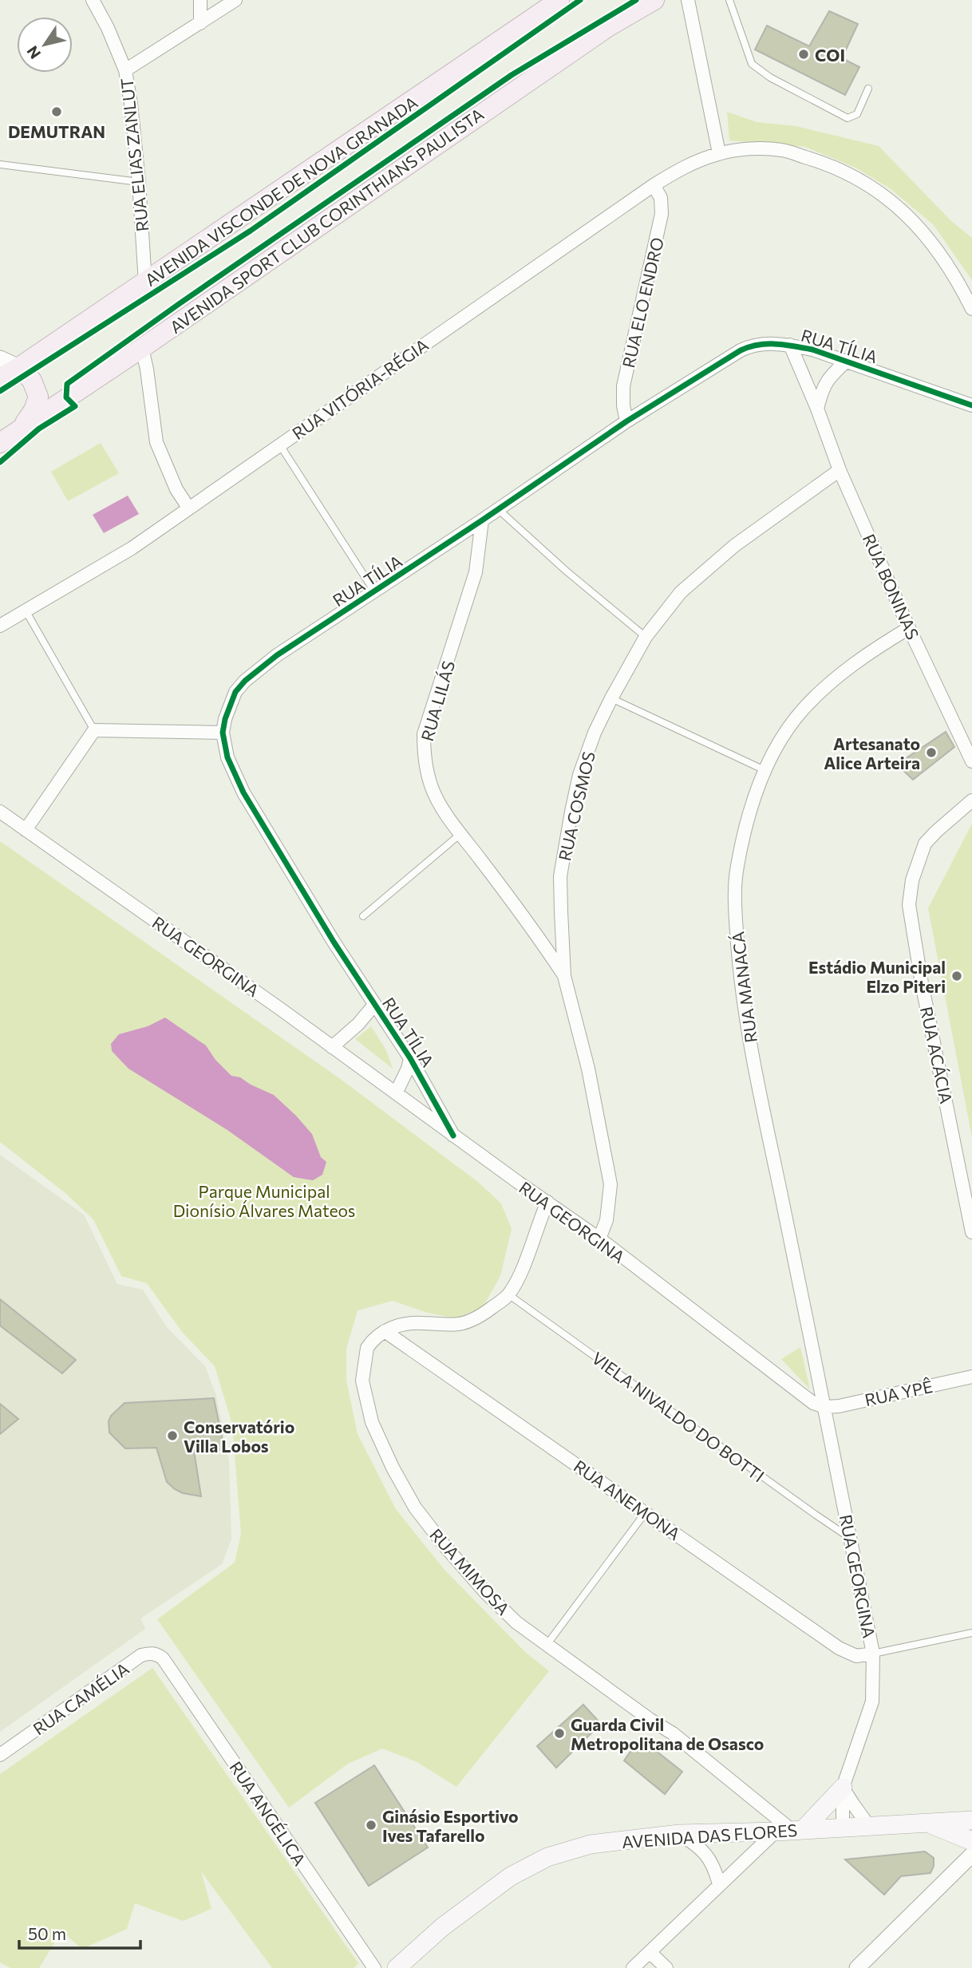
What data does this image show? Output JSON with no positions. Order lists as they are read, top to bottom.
{
  "streets": {
    "main road": ["AVENIDA VISCONDE DE NOVA GRANADA", "AVENIDA SPORT CLUB CORINTHIANS PAULISTA", "AVENIDA DAS FLORES"],
    "street": [
      "RUA ELIAS ZANLUT",
      "RUA ELO ENDRO",
      "RUA TÍLIA",
      "RUA VITÓRIA-RÉGIA",
      "RUA BONINAS",
      "RUA LILÁS",
      "RUA COSMOS",
      "RUA GEORGINA",
      "RUA MANACÁ",
      "RUA ACÁCIA",
      "RUA YPÊ",
      "RUA ANEMONA",
      "RUA MIMOSA",
      "RUA CAMÉLIA",
      "RUA ANGÉLICA"
    ],
    "lane": ["VIELA NIVALDO DO BOTTI"]
  },
  "crossings": [
    ["RUA ELIAS ZANLUT", "AVENIDA VISCONDE DE NOVA GRANADA"],
    ["RUA ELO ENDRO", "RUA TÍLIA"],
    ["RUA ELO ENDRO", "RUA VITÓRIA-RÉGIA"],
    ["RUA TÍLIA", "RUA BONINAS"],
    ["RUA TÍLIA", "RUA LILÁS"],
    ["RUA TÍLIA", "RUA GEORGINA"],
    ["RUA BONINAS", "RUA COSMOS"],
    ["RUA BONINAS", "RUA MANACÁ"],
    ["RUA LILÁS", "RUA COSMOS"],
    ["RUA COSMOS", "RUA GEORGINA"],
    ["RUA GEORGINA", "RUA MANACÁ"],
    ["RUA GEORGINA", "RUA YPÊ"],
    ["RUA GEORGINA", "VIELA NIVALDO DO BOTTI"],
    ["RUA GEORGINA", "RUA ANEMONA"],
    ["RUA GEORGINA", "AVENIDA DAS FLORES"],
    ["RUA MANACÁ", "RUA YPÊ"],
    ["RUA ANEMONA", "RUA MIMOSA"],
    ["RUA MIMOSA", "AVENIDA DAS FLORES"],
    ["RUA CAMÉLIA", "RUA ANGÉLICA"]
  ],
  "parks": ["Parque Municipal Dionísio Álvares Mateos"],
  "places": [
    "COI",
    "DEMUTRAN",
    "Artesanato Alice Arteira",
    "Estádio Municipal Elzo Piteri",
    "Conservatório Villa Lobos",
    "Guarda Civil Metropolitana de Osasco",
    "Ginásio Esportivo Ives Tafarello"
  ],
  "scale_bar": "50 m",
  "north": "bottom left"
}
